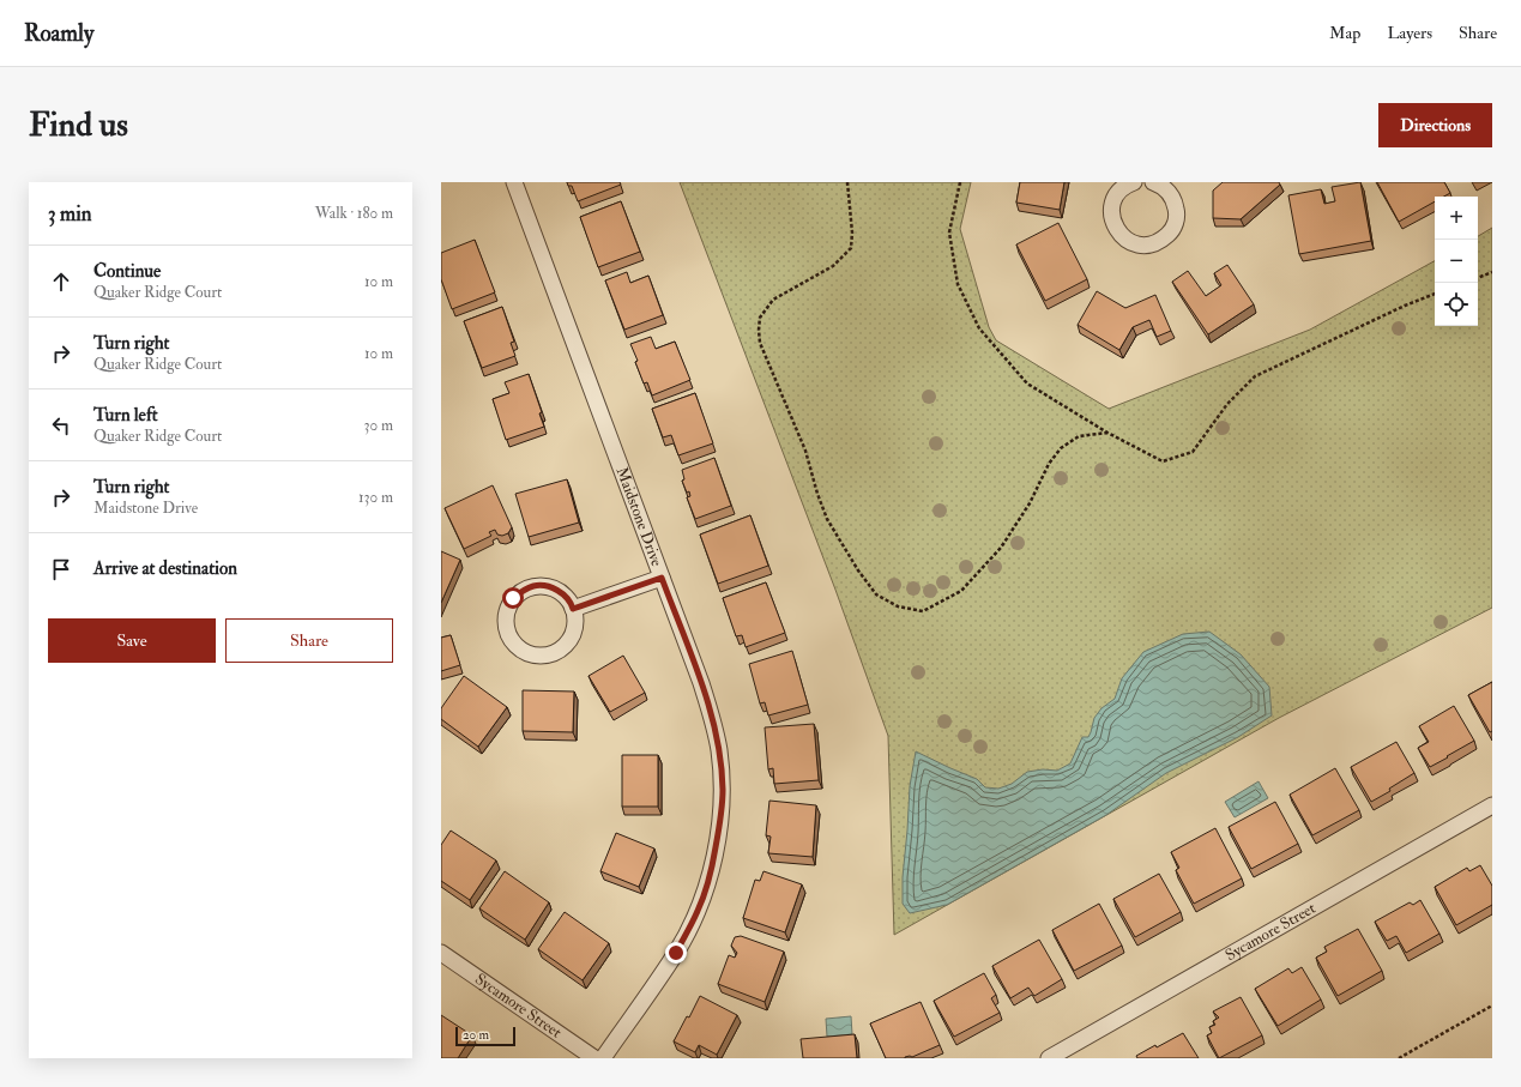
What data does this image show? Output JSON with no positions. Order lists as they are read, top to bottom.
{
  "streets": {
    "street": ["Maidstone Drive", "Sycamore Street"]
  },
  "scale_bar": "20 m",
  "page": {
    "header": "Roamly",
    "nav": ["Map", "Layers", "Share"],
    "buttons": [
      "Directions",
      ["Save", "Share"]
    ],
    "title": "Find us",
    "heading": ["3 min", "Walk · 180 m"],
    "map_buttons": ["+", "−"],
    "list": [
      ["Continue", "Quaker Ridge Court", "10 m"],
      ["Turn right", "Quaker Ridge Court", "10 m"],
      ["Turn left", "Quaker Ridge Court", "30 m"],
      ["Turn right", "Maidstone Drive", "130 m"],
      "Arrive at destination"
    ],
    "scale": "20 m"
  }
}
